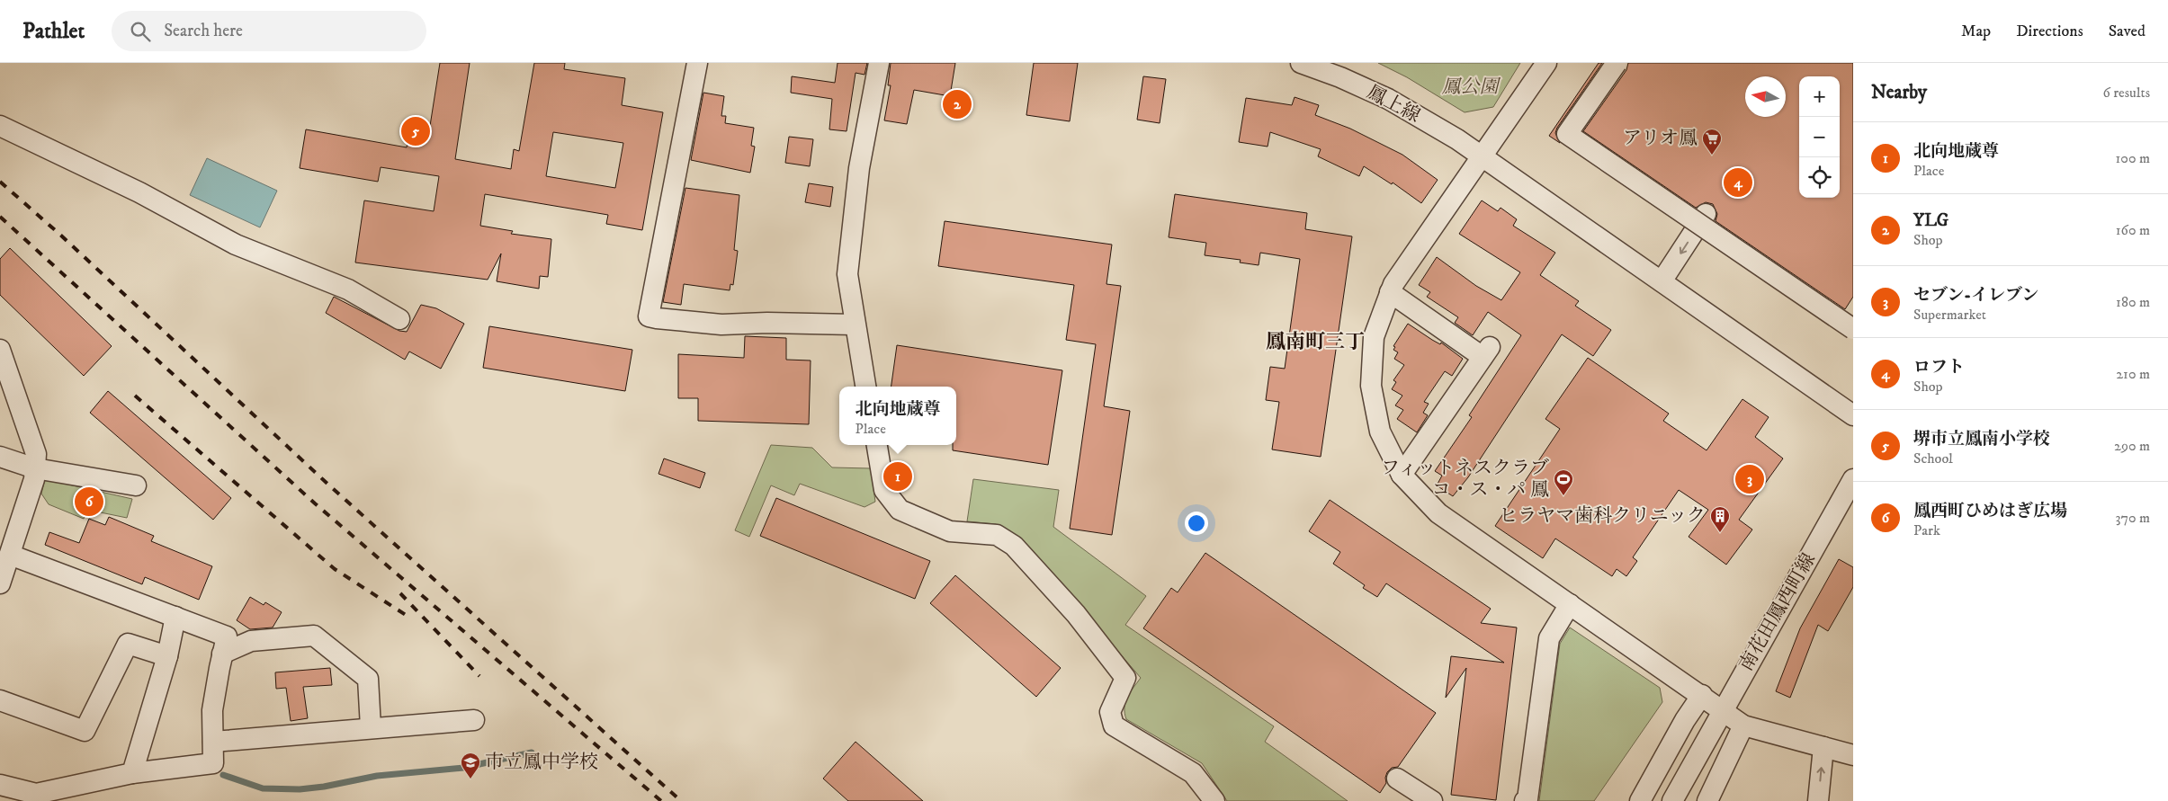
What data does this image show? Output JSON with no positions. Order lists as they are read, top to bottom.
{
  "streets": {
    "street": ["鳳上線", "南花田鳳西町線"]
  },
  "districts": ["鳳南町三丁"],
  "parks": ["鳳公園"],
  "places": {
    "supermarket": ["アリオ鳳"],
    "sports": ["フィットネスクラブ コ・ス・パ 鳳"],
    "building": ["ヒラヤマ歯科クリニック"],
    "school or university": ["市立鳳中学校"]
  },
  "north": "left",
  "page": {
    "header": "Pathlet",
    "search": "Search here",
    "nav": ["Map", "Directions", "Saved"],
    "heading": ["Nearby", "6 results"],
    "map_buttons": ["+", "−"],
    "pins": [
      "2",
      "5",
      "4",
      "1",
      "3",
      "6"
    ],
    "list": [
      {
        "mark": "1",
        "name": "北向地蔵尊",
        "note": "Place",
        "value": "100 m"
      },
      {
        "mark": "2",
        "name": "YLG",
        "note": "Shop",
        "value": "160 m"
      },
      {
        "mark": "3",
        "name": "セブン-イレブン",
        "note": "Supermarket",
        "value": "180 m"
      },
      {
        "mark": "4",
        "name": "ロフト",
        "note": "Shop",
        "value": "210 m"
      },
      {
        "mark": "5",
        "name": "堺市立鳳南小学校",
        "note": "School",
        "value": "290 m"
      },
      {
        "mark": "6",
        "name": "鳳西町ひめはぎ広場",
        "note": "Park",
        "value": "370 m"
      }
    ],
    "popup": ["北向地蔵尊", "Place"]
  }
}
